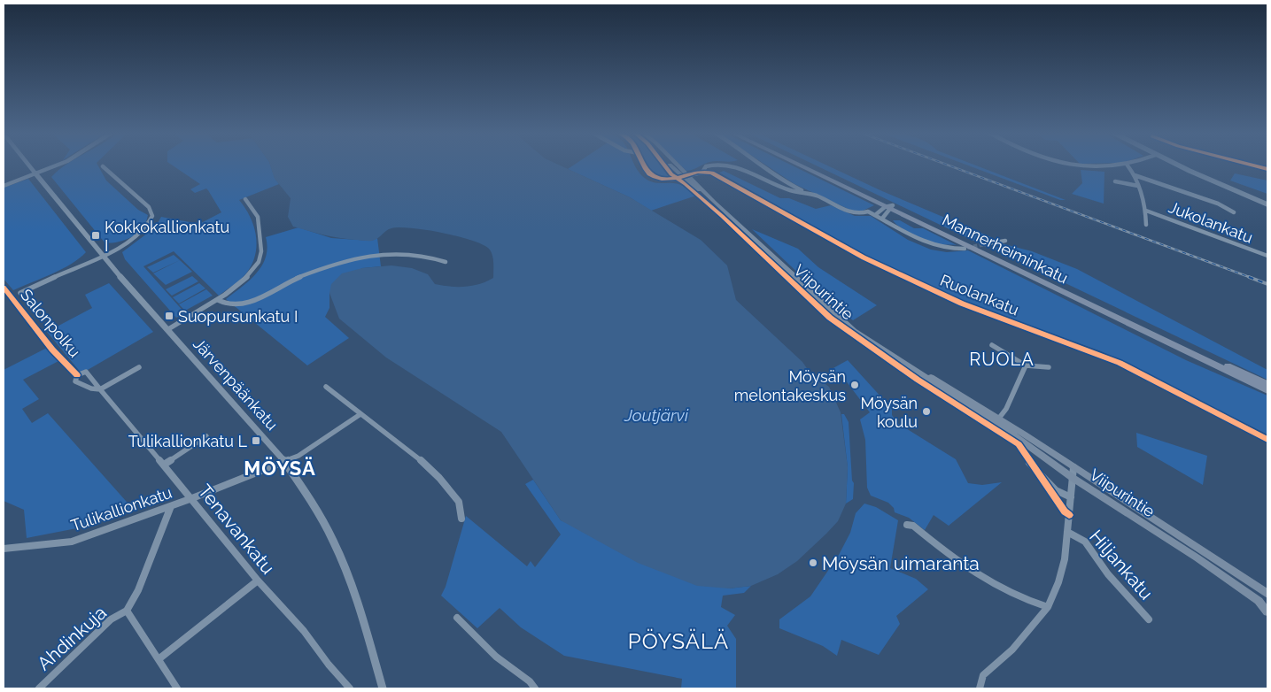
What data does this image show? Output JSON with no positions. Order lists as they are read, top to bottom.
{
  "streets": {
    "main road": ["Mannerheiminkatu", "Viipurintie"],
    "street": [
      "Jukolankatu",
      "Ruolankatu",
      "Järvenpäänkatu",
      "Tulikallionkatu",
      "Tenavankatu",
      "Hiljankatu",
      "Ahdinkuja"
    ],
    "cycle path": ["Salonpolku"]
  },
  "crossings": [
    ["Järvenpäänkatu", "Tulikallionkatu"],
    ["Tulikallionkatu", "Tenavankatu"]
  ],
  "districts": ["RUOLA", "MÖYSÄ", "PÖYSÄLÄ"],
  "water": ["Joutjärvi"],
  "places": {
    "transit": ["Kokkokallionkatu I", "Suopursunkatu I", "Tulikallionkatu L"],
    "other": ["Möysän melontakeskus", "Möysän koulu", "Möysän uimaranta"]
  }
}
